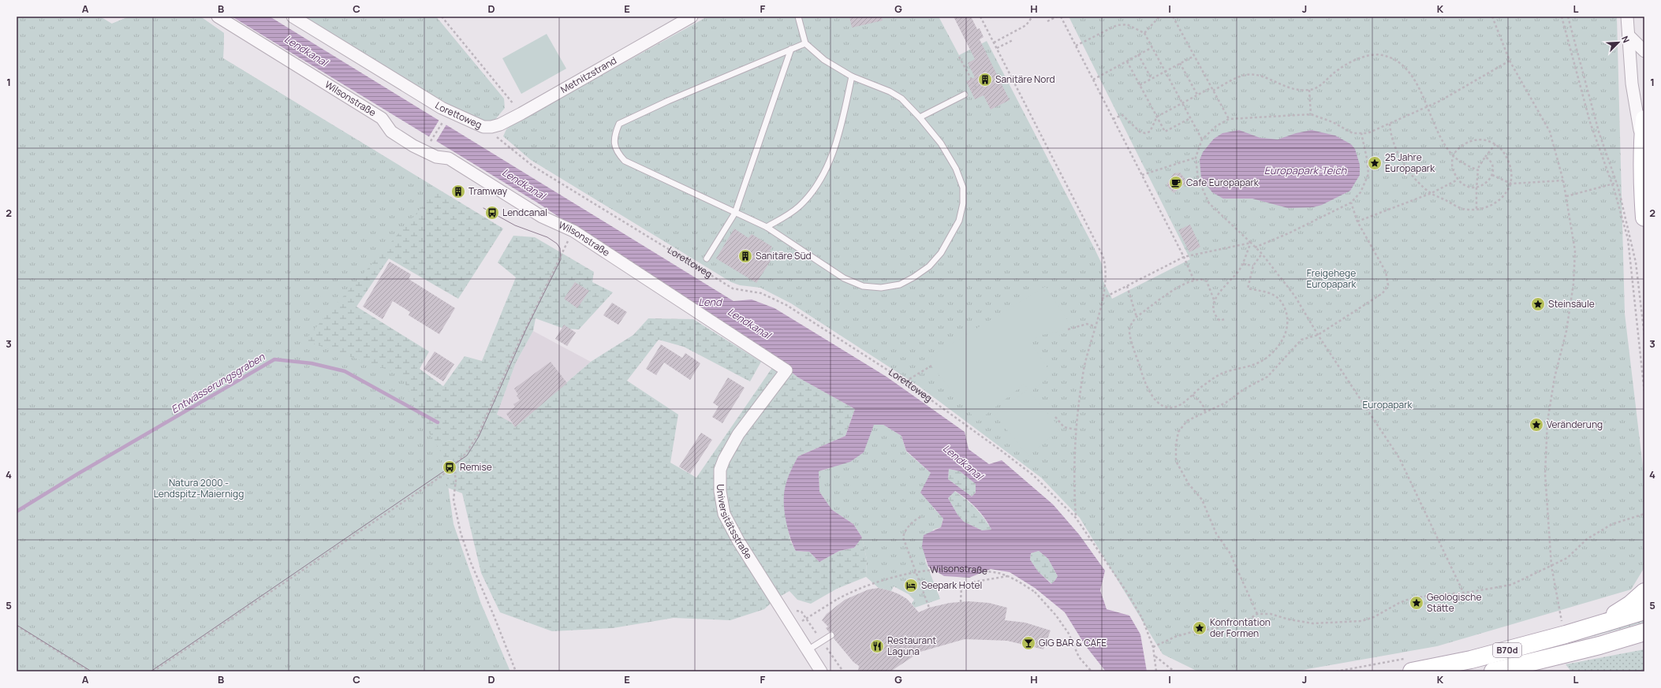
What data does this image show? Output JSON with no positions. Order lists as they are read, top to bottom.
{
  "streets": {
    "main road": ["B70d"],
    "street": [
      "Metnitzstrand",
      "Wilsonstraße",
      "Lorettoweg",
      "Universitätsstraße"
    ]
  },
  "crossings": [
    ["Metnitzstrand", "Lorettoweg"],
    ["Wilsonstraße", "Universitätsstraße"]
  ],
  "water": [
    "Lendkanal",
    "Europapark-Teich",
    "Lend",
    "Entwässerungsgraben"
  ],
  "parks": ["Freigehege Europapark", "Europapark", "Natura 2000 - Lendspitz-Maiernigg"],
  "places": {
    "building": ["Sanitäre Nord", "Tramway", "Sanitäre Süd"],
    "place": [
      "25 Jahre Europapark",
      "Steinsäule",
      "Veränderung",
      "Geologische Stätte",
      "Konfrontation der Formen"
    ],
    "cafe": ["Cafe Europapark"],
    "bus stop": ["Lendcanal", "Remise"],
    "hotel": ["Seepark Hotel"],
    "bar": ["GIG BAR & CAFE"],
    "restaurant": ["Restaurant Laguna"]
  },
  "north": "top right",
  "grid": {
    "columns": [
      "A",
      "B",
      "C",
      "D",
      "E",
      "F",
      "G",
      "H",
      "I",
      "J",
      "K",
      "L"
    ],
    "rows": [
      "1",
      "2",
      "3",
      "4",
      "5"
    ]
  }
}
